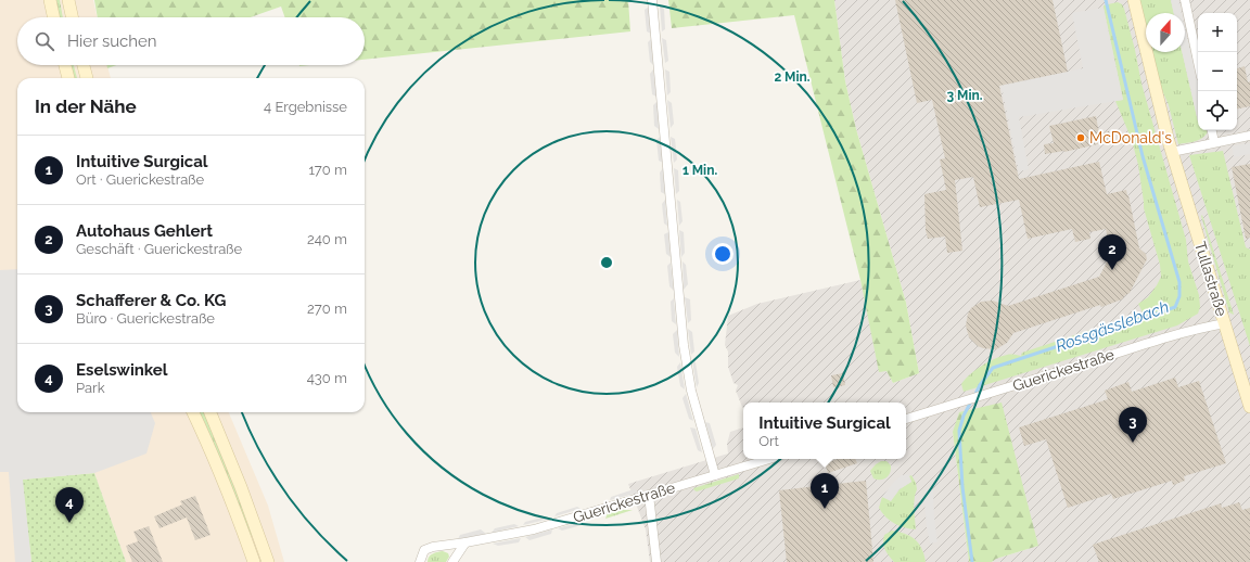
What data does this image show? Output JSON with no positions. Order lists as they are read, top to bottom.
{
  "streets": {
    "main road": ["Tullastraße"],
    "street": ["Guerickestraße"]
  },
  "crossings": [
    ["Tullastraße", "Guerickestraße"]
  ],
  "water": ["Rossgässlebach"],
  "places": ["McDonald's"],
  "north": "top",
  "page": {
    "map_buttons": ["+", "−"],
    "search": "Hier suchen",
    "heading": ["In der Nähe", "4 Ergebnisse"],
    "list": [
      {
        "mark": "1",
        "name": "Intuitive Surgical",
        "note": "Ort · Guerickestraße",
        "value": "170 m"
      },
      {
        "mark": "2",
        "name": "Autohaus Gehlert",
        "note": "Geschäft · Guerickestraße",
        "value": "240 m"
      },
      {
        "mark": "3",
        "name": "Schafferer & Co. KG",
        "note": "Büro · Guerickestraße",
        "value": "270 m"
      },
      {
        "mark": "4",
        "name": "Eselswinkel",
        "note": "Park",
        "value": "430 m"
      }
    ],
    "pins": [
      "2",
      "3",
      "1",
      "4"
    ],
    "popup": ["Intuitive Surgical", "Ort"]
  },
  "rings": ["2 Min.", "3 Min.", "1 Min."]
}
